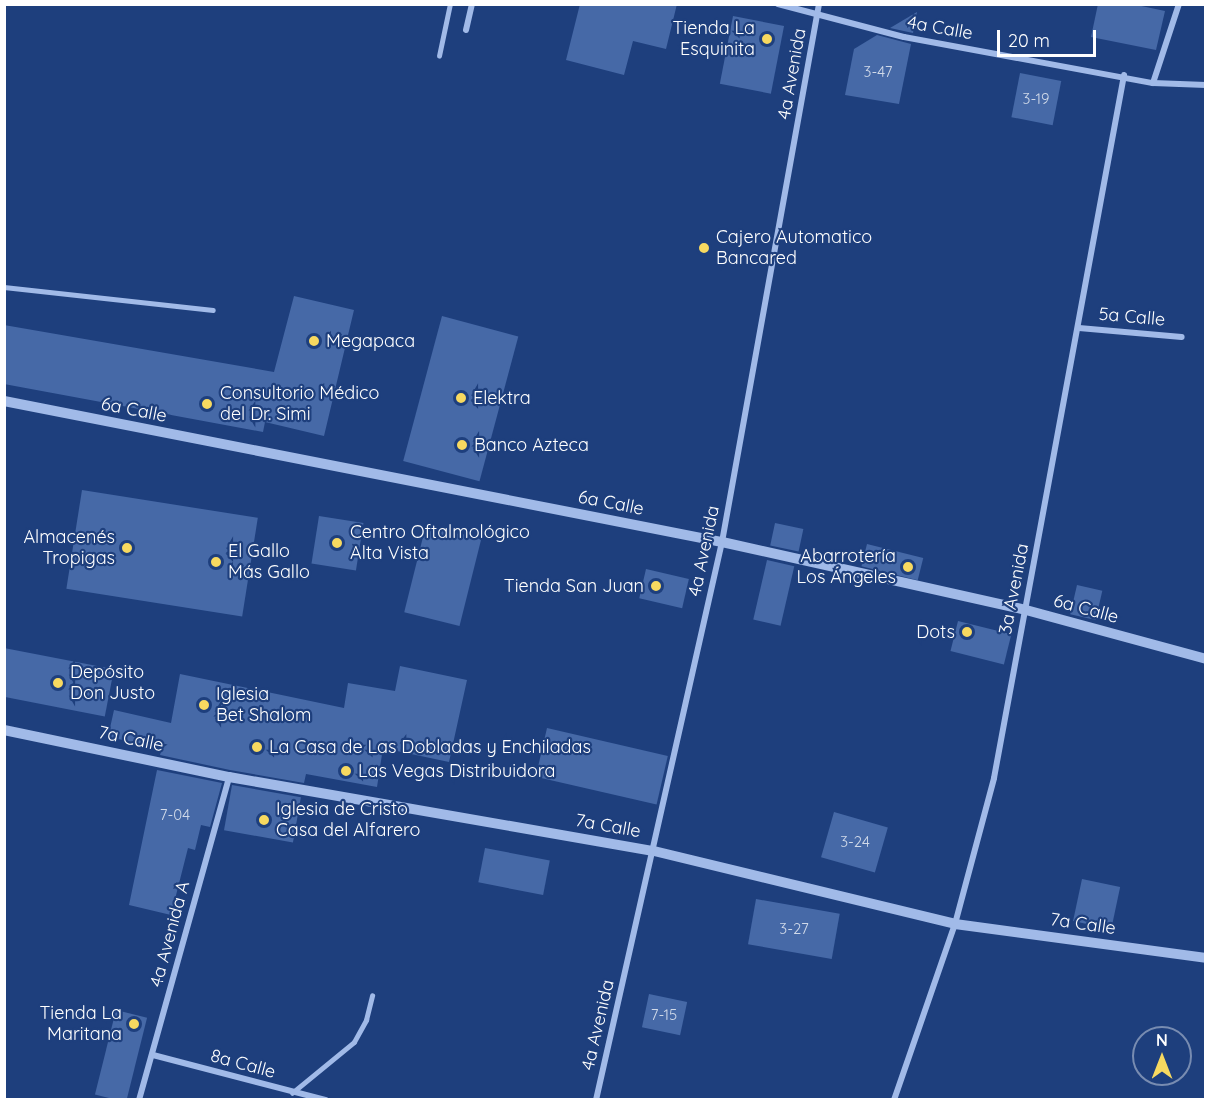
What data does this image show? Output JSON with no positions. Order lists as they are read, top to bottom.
{
  "streets": {
    "street": [
      "4a Calle",
      "4a Avenida",
      "5a Calle",
      "6a Calle",
      "3a Avenida",
      "7a Calle",
      "4a Avenida A",
      "8a Calle"
    ]
  },
  "crossings": [
    ["4a Calle", "4a Avenida"],
    ["4a Calle", "3a Avenida"],
    ["4a Avenida", "6a Calle"],
    ["4a Avenida", "7a Calle"],
    ["5a Calle", "3a Avenida"],
    ["6a Calle", "3a Avenida"],
    ["3a Avenida", "7a Calle"],
    ["7a Calle", "4a Avenida A"],
    ["4a Avenida A", "8a Calle"]
  ],
  "places": [
    "Tienda La Esquinita",
    "Cajero Automatico Bancared",
    "Megapaca",
    "Elektra",
    "Consultorio Médico del Dr. Simi",
    "Banco Azteca",
    "Centro Oftalmológico Alta Vista",
    "Almacenés Tropigas",
    "El Gallo Más Gallo",
    "Abarrotería Los Ángeles",
    "Tienda San Juan",
    "Dots",
    "Depósito Don Justo",
    "Iglesia Bet Shalom",
    "La Casa de Las Dobladas y Enchiladas",
    "Las Vegas Distribuidora",
    "Iglesia de Cristo Casa del Alfarero",
    "Tienda La Maritana"
  ],
  "house_numbers": [
    "3-47",
    "3-19",
    "7-04",
    "3-24",
    "3-27",
    "7-15"
  ],
  "scale_bar": "20 m",
  "north": "top"
}
